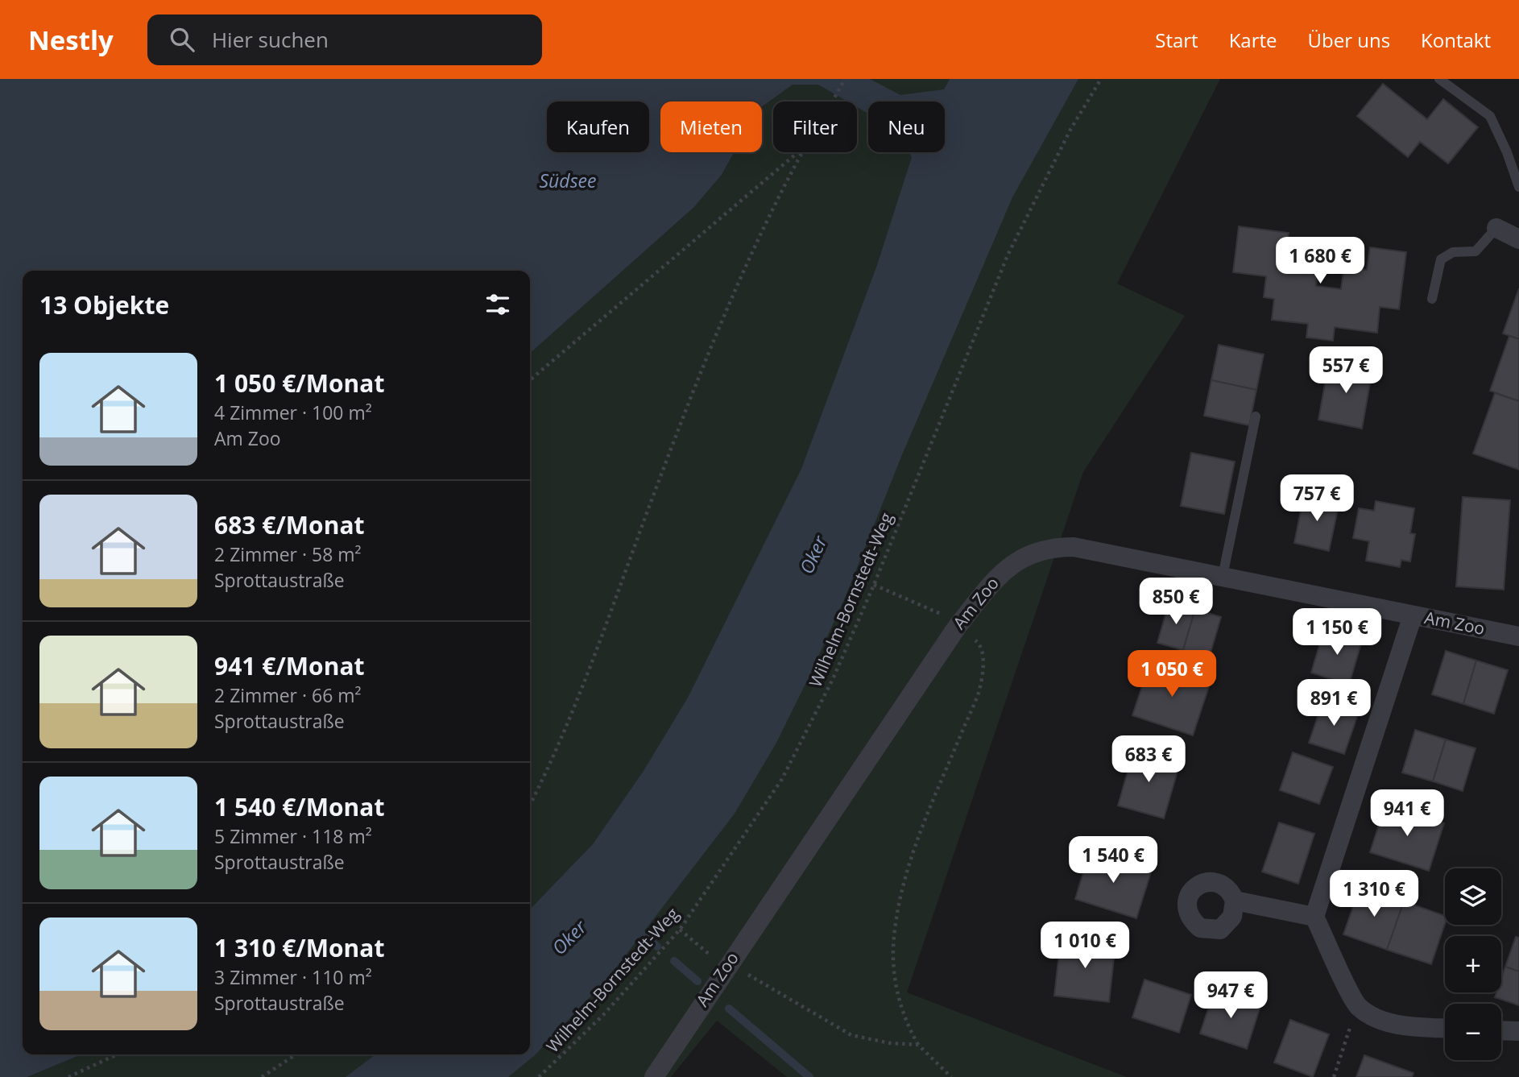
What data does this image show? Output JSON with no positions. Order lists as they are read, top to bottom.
{
  "streets": {
    "street": ["Am Zoo"],
    "path": ["Wilhelm-Bornstedt-Weg"]
  },
  "water": ["Südsee", "Oker"],
  "page": {
    "header": "Nestly",
    "search": "Hier suchen",
    "nav": [
      "Start",
      "Karte",
      "Über uns",
      "Kontakt"
    ],
    "chip": [
      "Kaufen",
      "Mieten",
      "Filter",
      "Neu"
    ],
    "price": [
      "1 680 €",
      "557 €",
      "757 €",
      "850 €",
      "1 150 €",
      "1 050 €",
      "891 €",
      "683 €",
      "941 €",
      "1 540 €",
      "1 310 €",
      "1 010 €",
      "947 €"
    ],
    "heading": "13 Objekte",
    "list": [
      {
        "name": "1 050 €/Monat",
        "note": "4 Zimmer · 100 m² · Am Zoo"
      },
      {
        "name": "683 €/Monat",
        "note": "2 Zimmer · 58 m² · Sprottaustraße"
      },
      {
        "name": "941 €/Monat",
        "note": "2 Zimmer · 66 m² · Sprottaustraße"
      },
      {
        "name": "1 540 €/Monat",
        "note": "5 Zimmer · 118 m² · Sprottaustraße"
      },
      {
        "name": "1 310 €/Monat",
        "note": "3 Zimmer · 110 m² · Sprottaustraße"
      }
    ],
    "map_buttons": ["+", "−"]
  }
}
